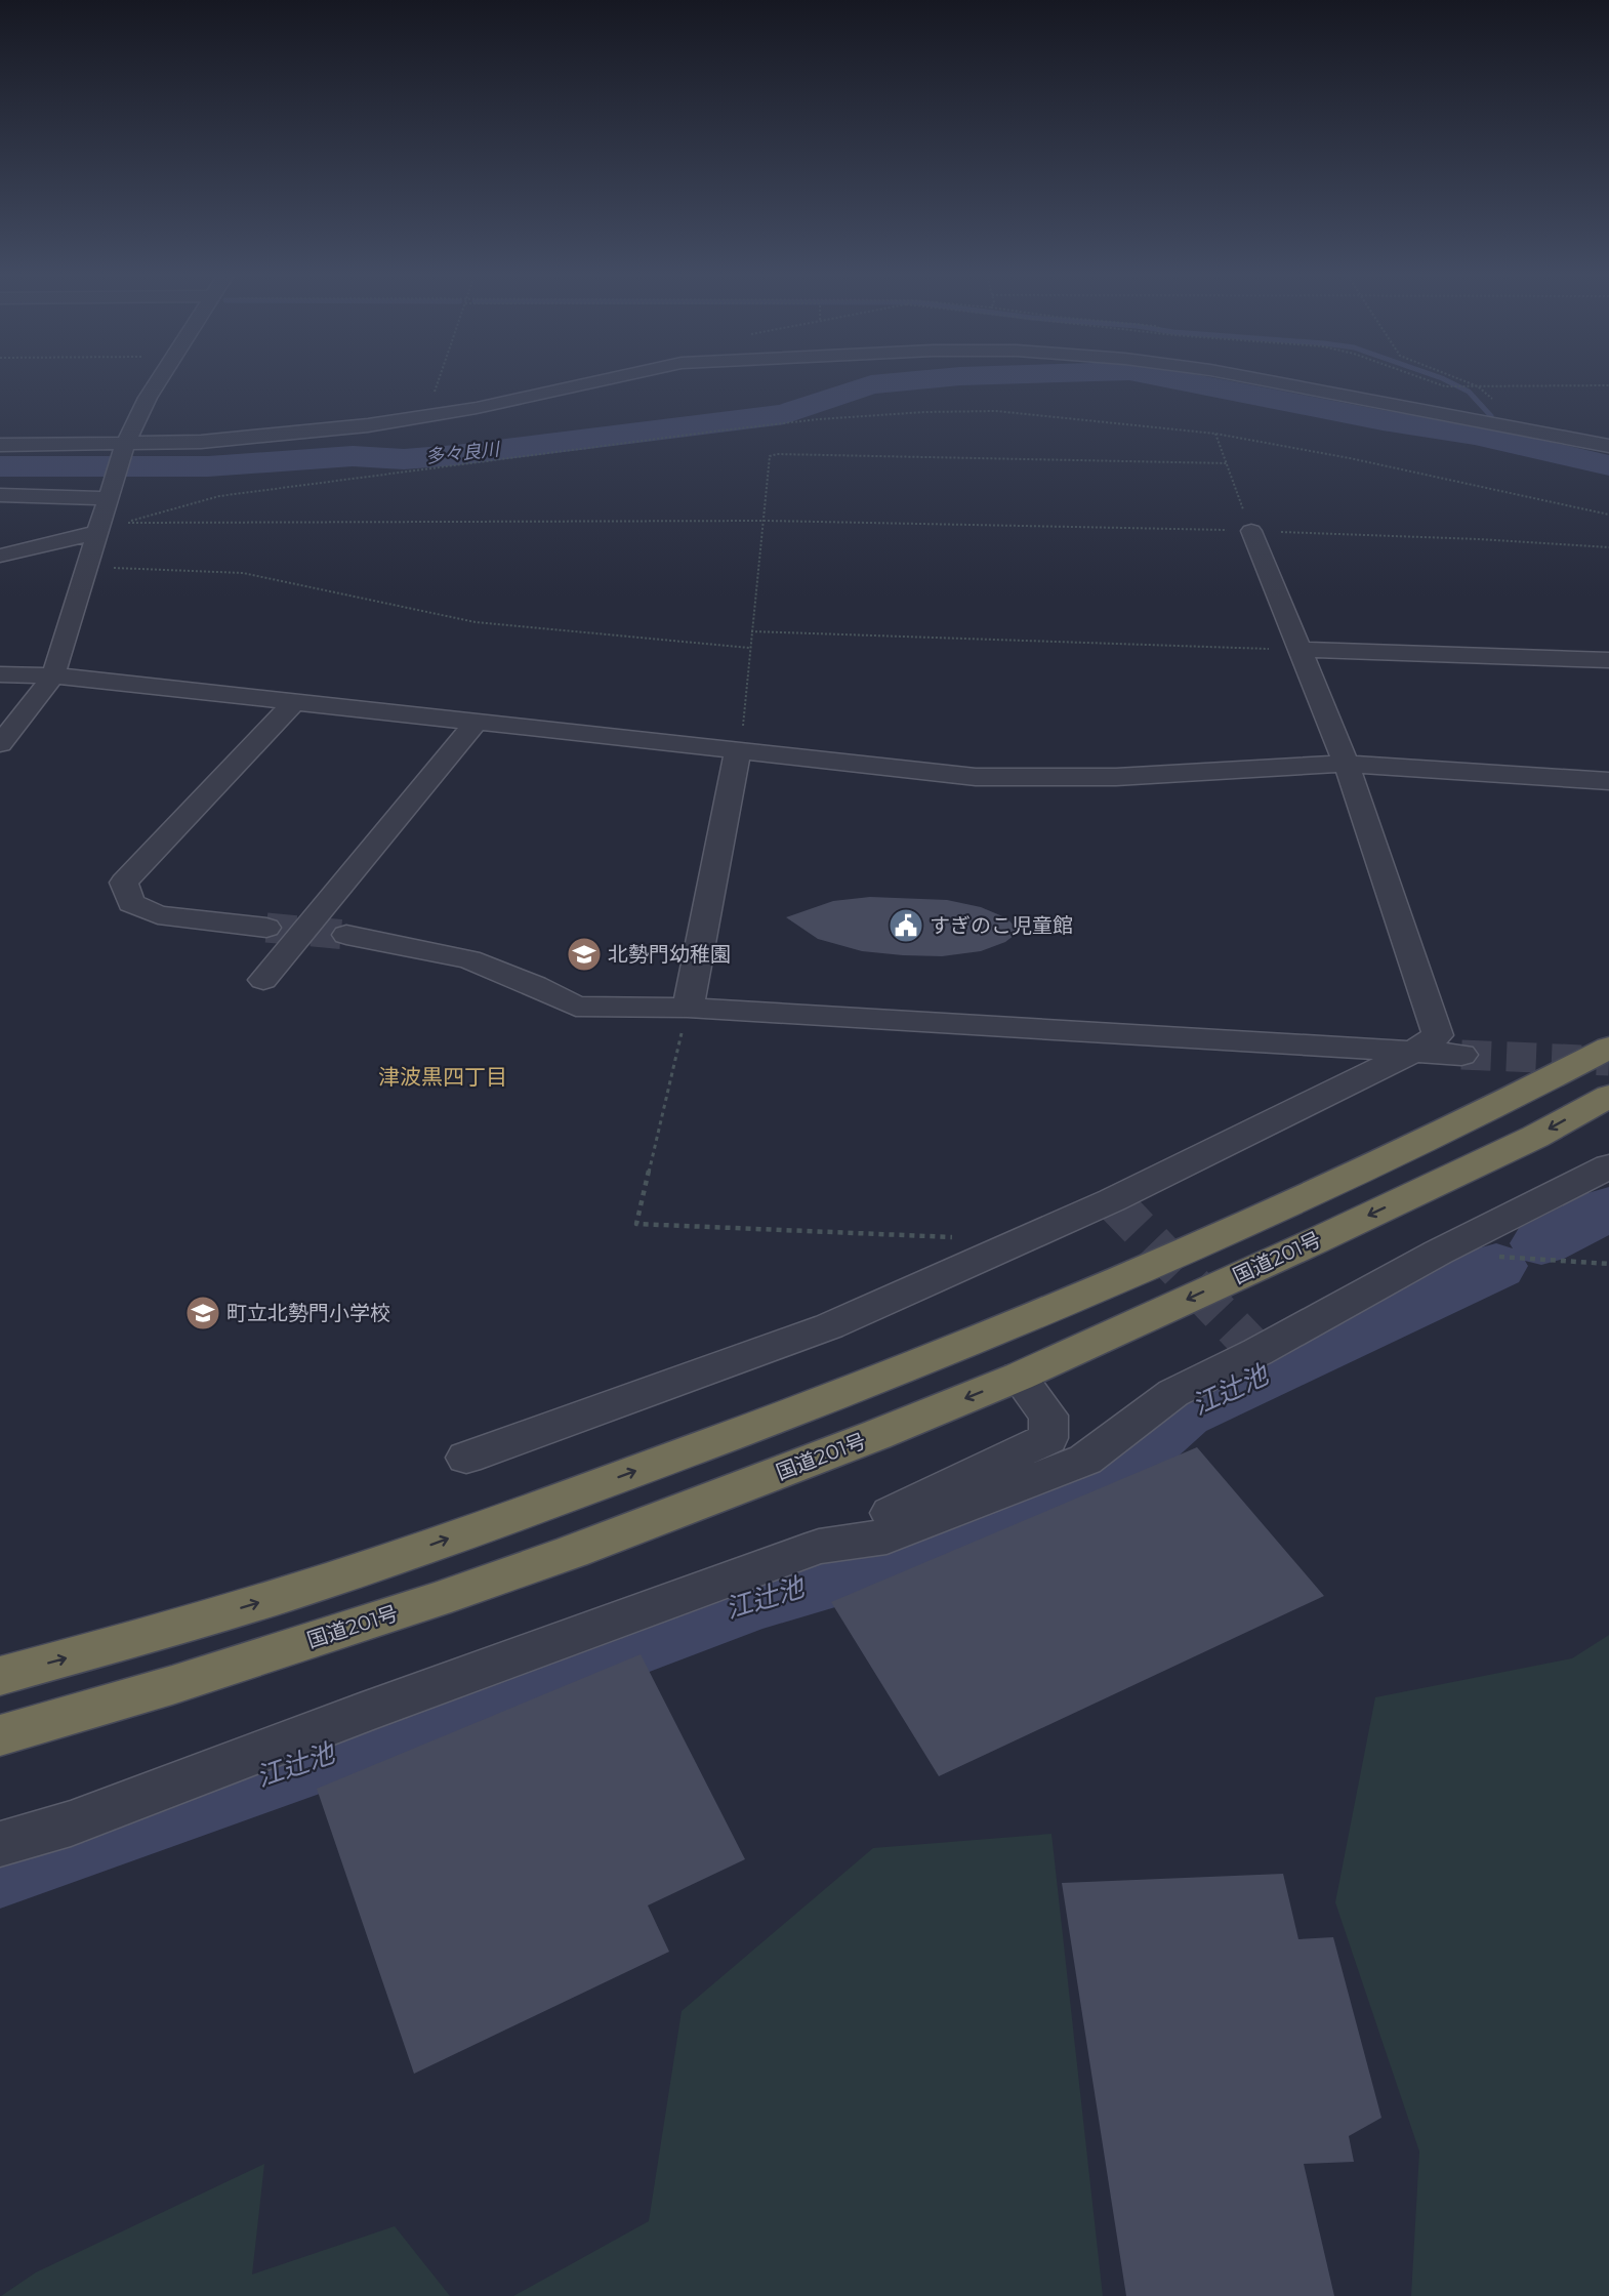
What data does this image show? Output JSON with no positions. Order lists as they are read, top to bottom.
{
  "streets": {
    "highway": ["国道201号"]
  },
  "districts": ["津波黒四丁目"],
  "water": ["多々良川", "江辻池"],
  "places": {
    "public building": ["すぎのこ児童館"],
    "school or university": ["北勢門幼稚園", "町立北勢門小学校"]
  }
}
